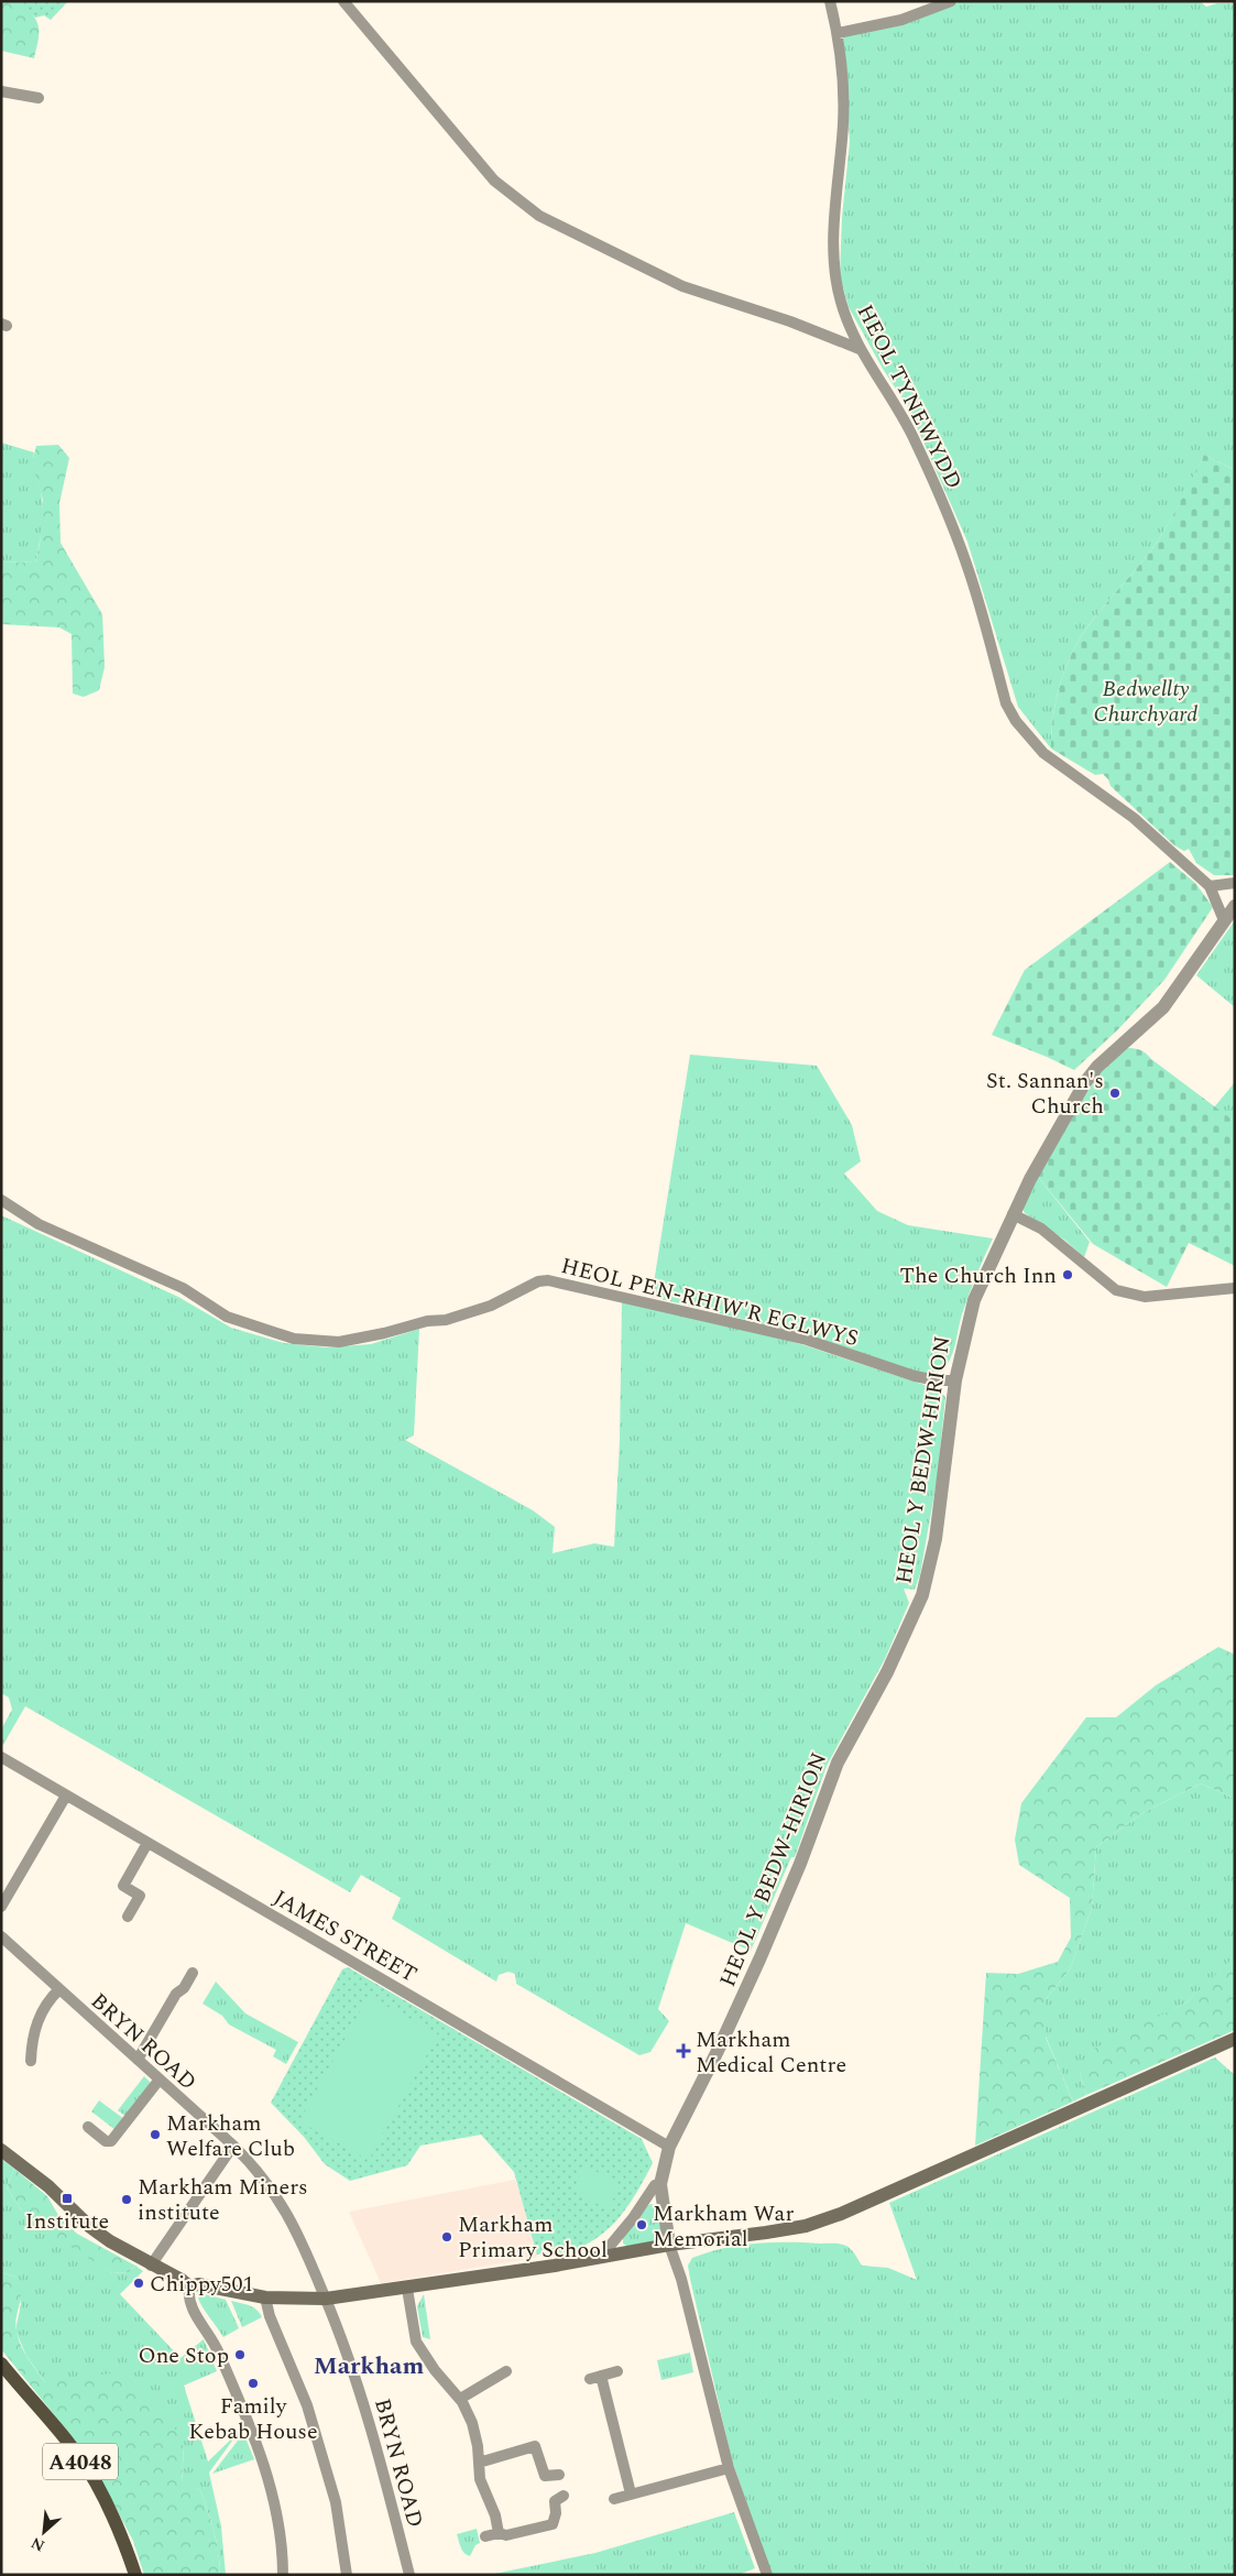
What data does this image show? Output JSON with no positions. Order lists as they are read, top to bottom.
{
  "streets": {
    "main road": ["A4048"],
    "street": [
      "HEOL TYNEWYDD",
      "HEOL PEN-RHIW'R EGLWYS",
      "HEOL Y BEDW-HIRION",
      "JAMES STREET",
      "BRYN ROAD"
    ]
  },
  "crossings": [
    ["HEOL PEN-RHIW'R EGLWYS", "HEOL Y BEDW-HIRION"],
    ["HEOL Y BEDW-HIRION", "JAMES STREET"]
  ],
  "districts": ["Markham"],
  "parks": ["Bedwellty Churchyard"],
  "places": {
    "other": [
      "St. Sannan's Church",
      "The Church Inn",
      "Markham Welfare Club",
      "Markham Miners institute",
      "Markham War Memorial",
      "Markham Primary School",
      "Chippy501",
      "One Stop",
      "Family Kebab House"
    ],
    "health": ["Markham Medical Centre"],
    "transit": ["Institute"]
  },
  "north": "bottom left"
}
